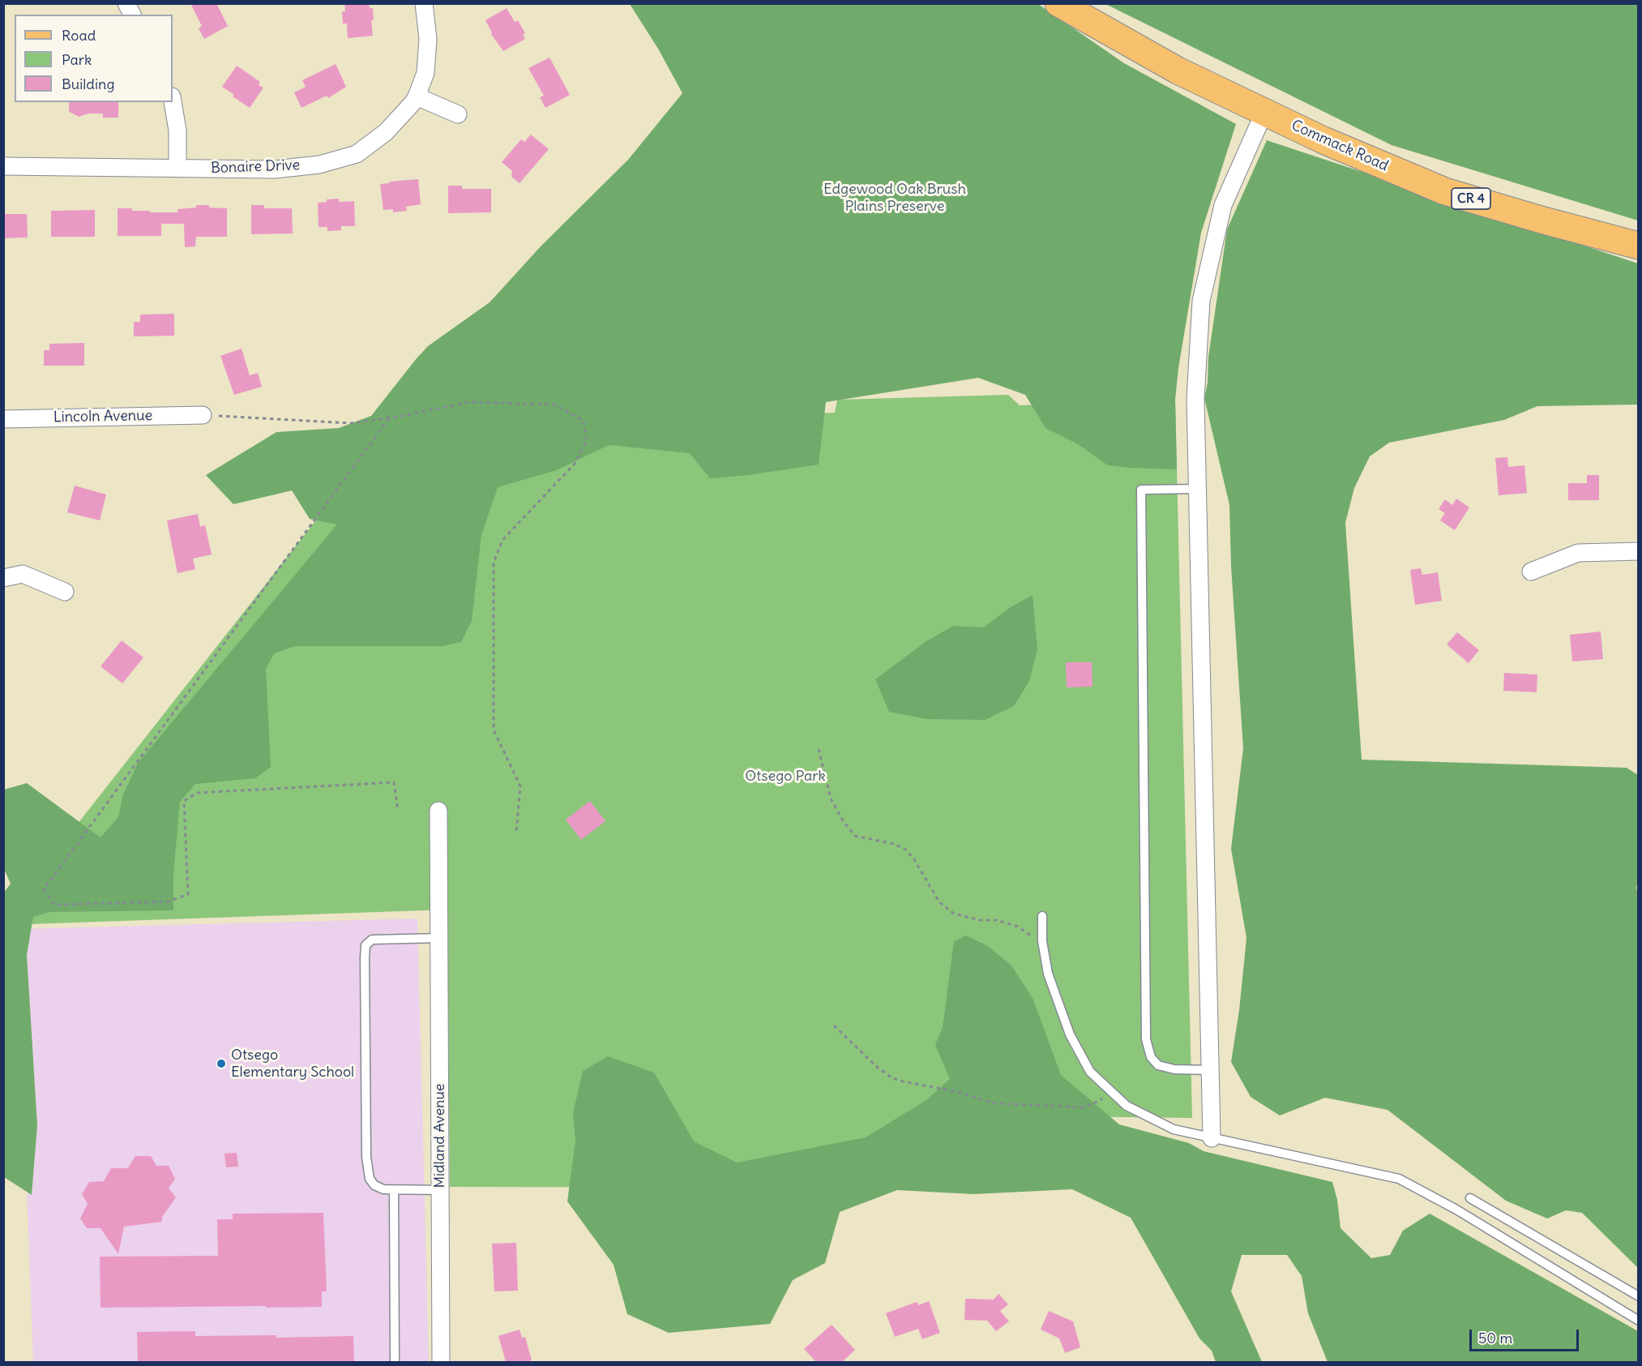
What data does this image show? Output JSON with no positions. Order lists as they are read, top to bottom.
{
  "streets": {
    "main road": ["Commack Road", "CR 4"],
    "street": ["Bonaire Drive", "Lincoln Avenue", "Midland Avenue"]
  },
  "parks": ["Edgewood Oak Brush Plains Preserve", "Otsego Park"],
  "places": ["Otsego Elementary School"],
  "legend": ["Road", "Park", "Building"],
  "scale_bar": "50 m"
}
